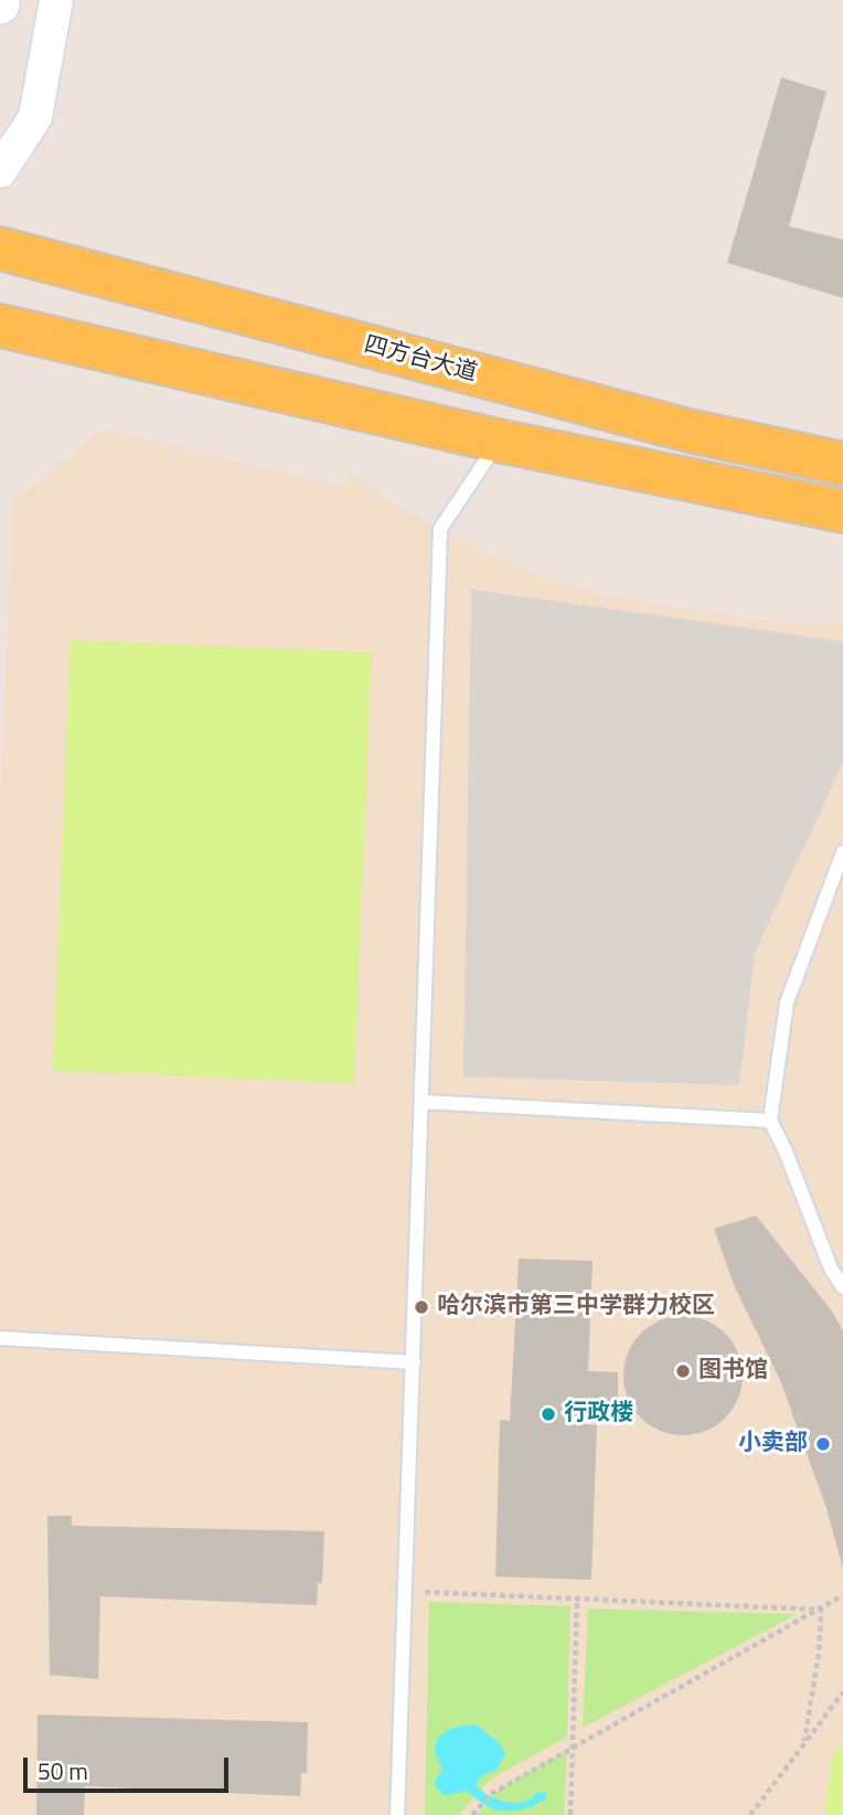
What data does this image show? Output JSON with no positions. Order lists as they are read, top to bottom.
{
  "streets": {
    "main road": ["四方台大道"]
  },
  "places": [
    "哈尔滨市第三中学群力校区",
    "图书馆",
    "行政楼",
    "小卖部"
  ],
  "scale_bar": "50 m"
}
